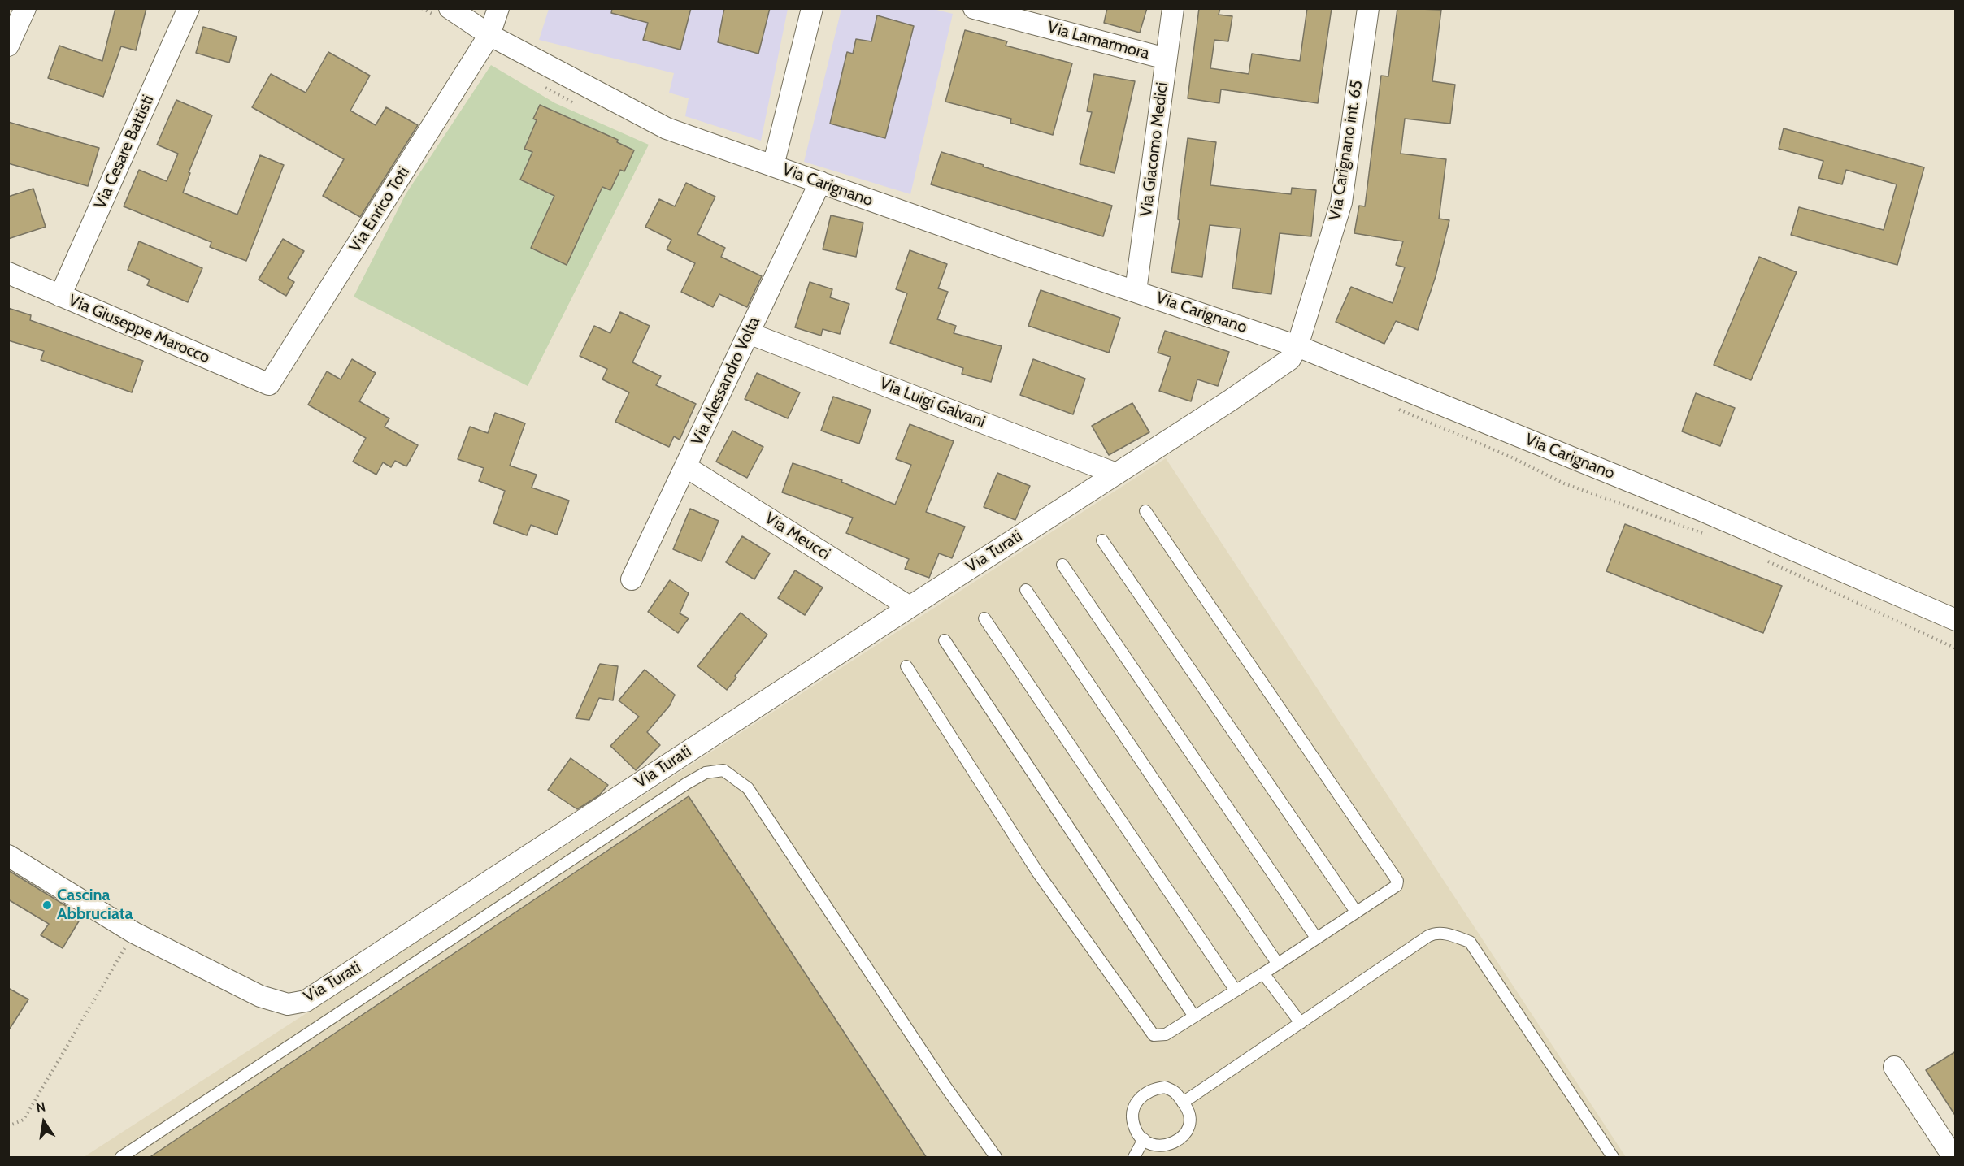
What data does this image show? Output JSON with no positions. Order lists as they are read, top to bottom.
{
  "streets": {
    "street": [
      "Via Lamarmora",
      "Via Giacomo Medici",
      "Via Carignano int. 65",
      "Via Cesare Battisti",
      "Via Carignano",
      "Via Enrico Toti",
      "Via Giuseppe Marocco",
      "Via Alessandro Volta",
      "Via Luigi Galvani",
      "Via Meucci",
      "Via Turati"
    ]
  },
  "crossings": [
    ["Via Lamarmora", "Via Giacomo Medici"],
    ["Via Giacomo Medici", "Via Carignano"],
    ["Via Carignano int. 65", "Via Carignano"],
    ["Via Carignano int. 65", "Via Turati"],
    ["Via Cesare Battisti", "Via Giuseppe Marocco"],
    ["Via Carignano", "Via Enrico Toti"],
    ["Via Carignano", "Via Alessandro Volta"],
    ["Via Carignano", "Via Turati"],
    ["Via Enrico Toti", "Via Giuseppe Marocco"],
    ["Via Alessandro Volta", "Via Luigi Galvani"],
    ["Via Alessandro Volta", "Via Meucci"],
    ["Via Luigi Galvani", "Via Turati"],
    ["Via Meucci", "Via Turati"]
  ],
  "places": ["Cascina Abbruciata"],
  "north": "top"
}
